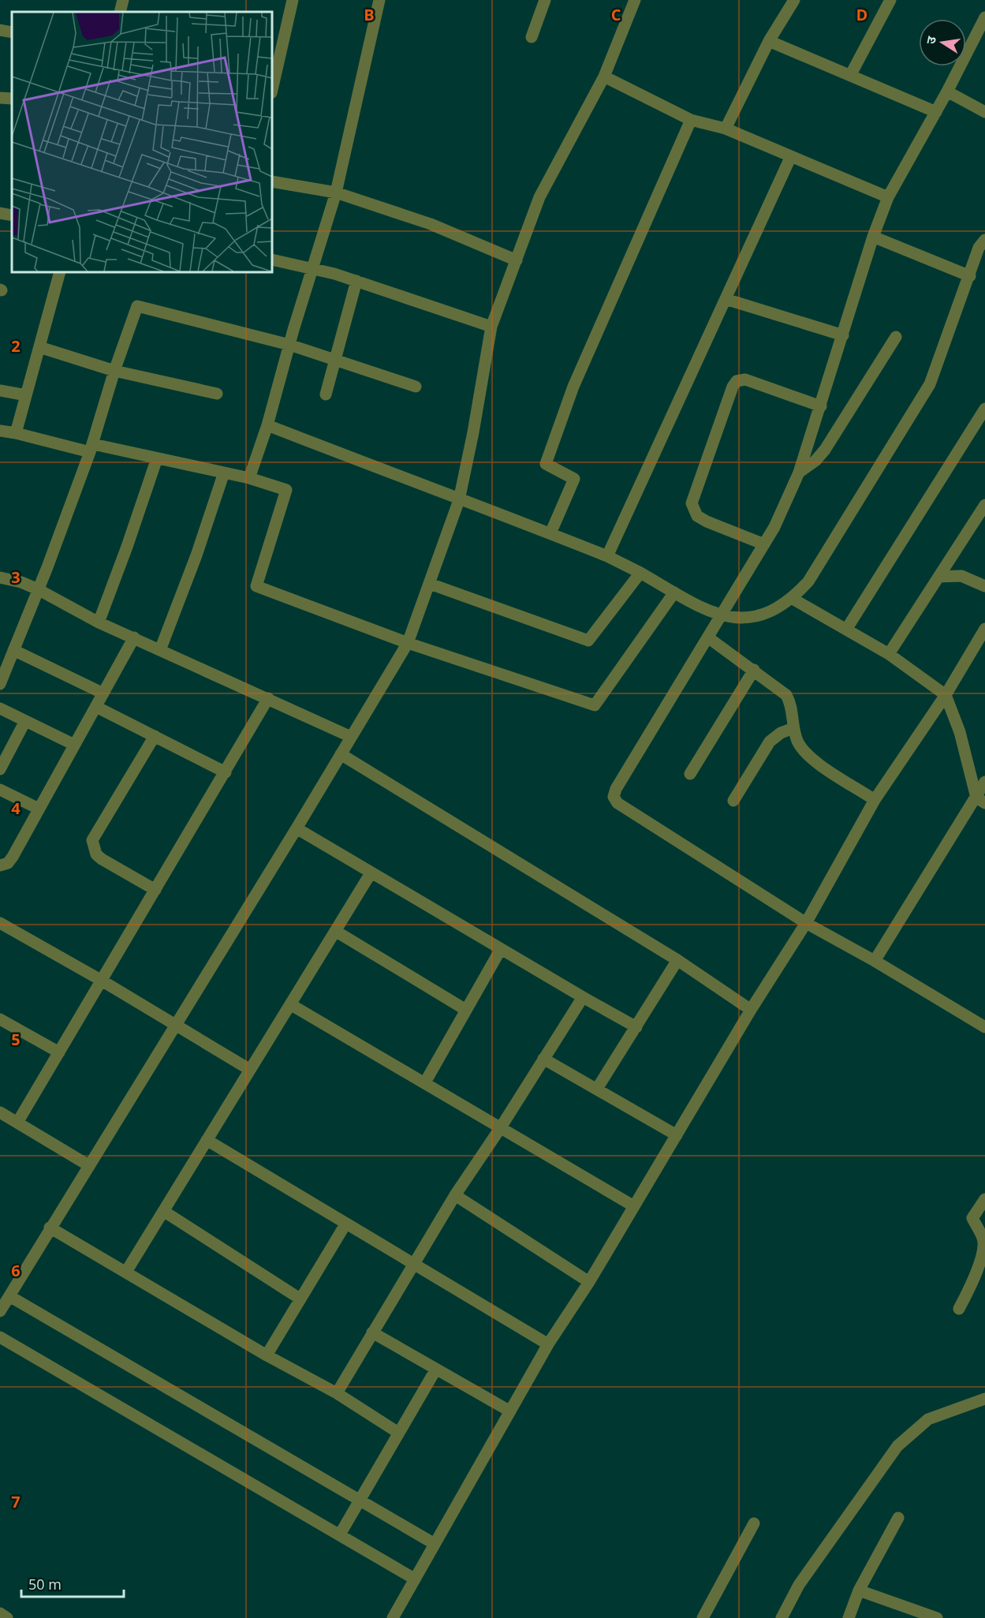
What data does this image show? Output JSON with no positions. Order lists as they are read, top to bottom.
{
  "scale_bar": "50 m",
  "north": "left",
  "grid": {
    "columns": ["B", "C", "D"],
    "rows": [
      "2",
      "3",
      "4",
      "5",
      "6",
      "7"
    ]
  }
}
